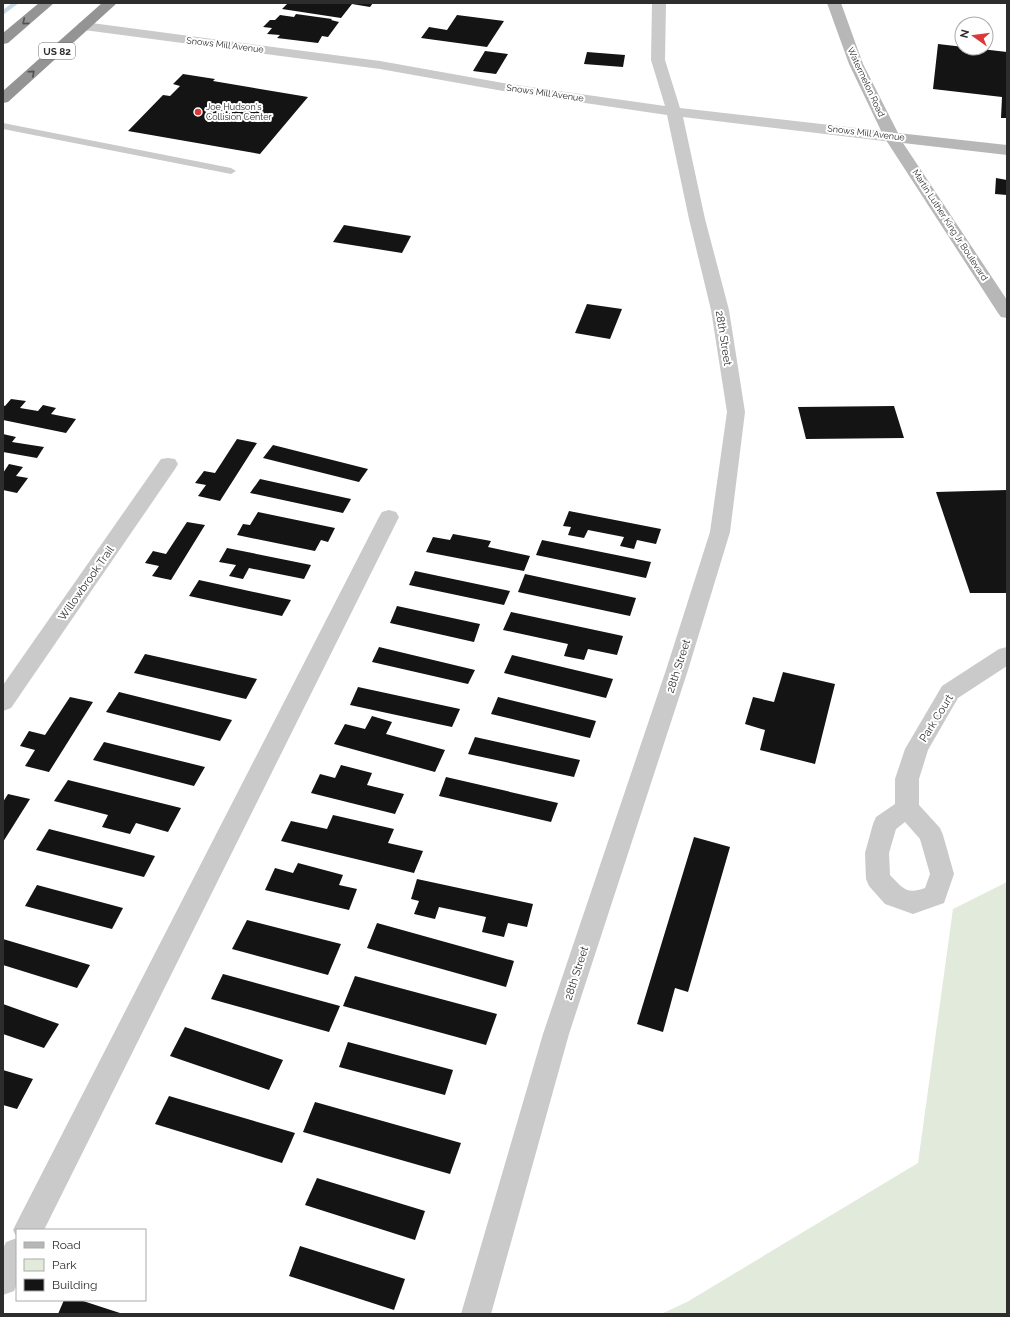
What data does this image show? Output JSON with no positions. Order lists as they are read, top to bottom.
{
  "streets": {
    "highway": ["US 82"],
    "main road": ["Snows Mill Avenue", "Watermelon Road", "Martin Luther King Jr Boulevard"],
    "street": ["28th Street", "Willowbrook Trail", "Park Court"]
  },
  "crossings": [
    ["Snows Mill Avenue", "US 82"],
    ["Snows Mill Avenue", "Watermelon Road"],
    ["Snows Mill Avenue", "Martin Luther King Jr Boulevard"],
    ["Snows Mill Avenue", "28th Street"],
    ["Watermelon Road", "Martin Luther King Jr Boulevard"]
  ],
  "places": ["Joe Hudson's Collision Center"],
  "legend": ["Road", "Park", "Building"],
  "north": "left"
}
